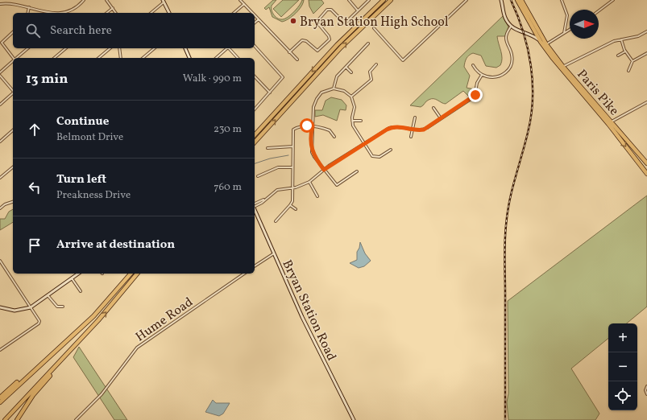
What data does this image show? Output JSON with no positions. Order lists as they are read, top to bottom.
{
  "streets": {
    "highway": ["Paris Pike"],
    "main road": ["Bryan Station Road"],
    "street": ["Hume Road"]
  },
  "places": ["Bryan Station High School"],
  "north": "right",
  "page": {
    "search": "Search here",
    "heading": ["13 min", "Walk · 990 m"],
    "list": [
      ["Continue", "Belmont Drive", "230 m"],
      ["Turn left", "Preakness Drive", "760 m"],
      "Arrive at destination"
    ],
    "map_buttons": ["+", "−"]
  }
}
